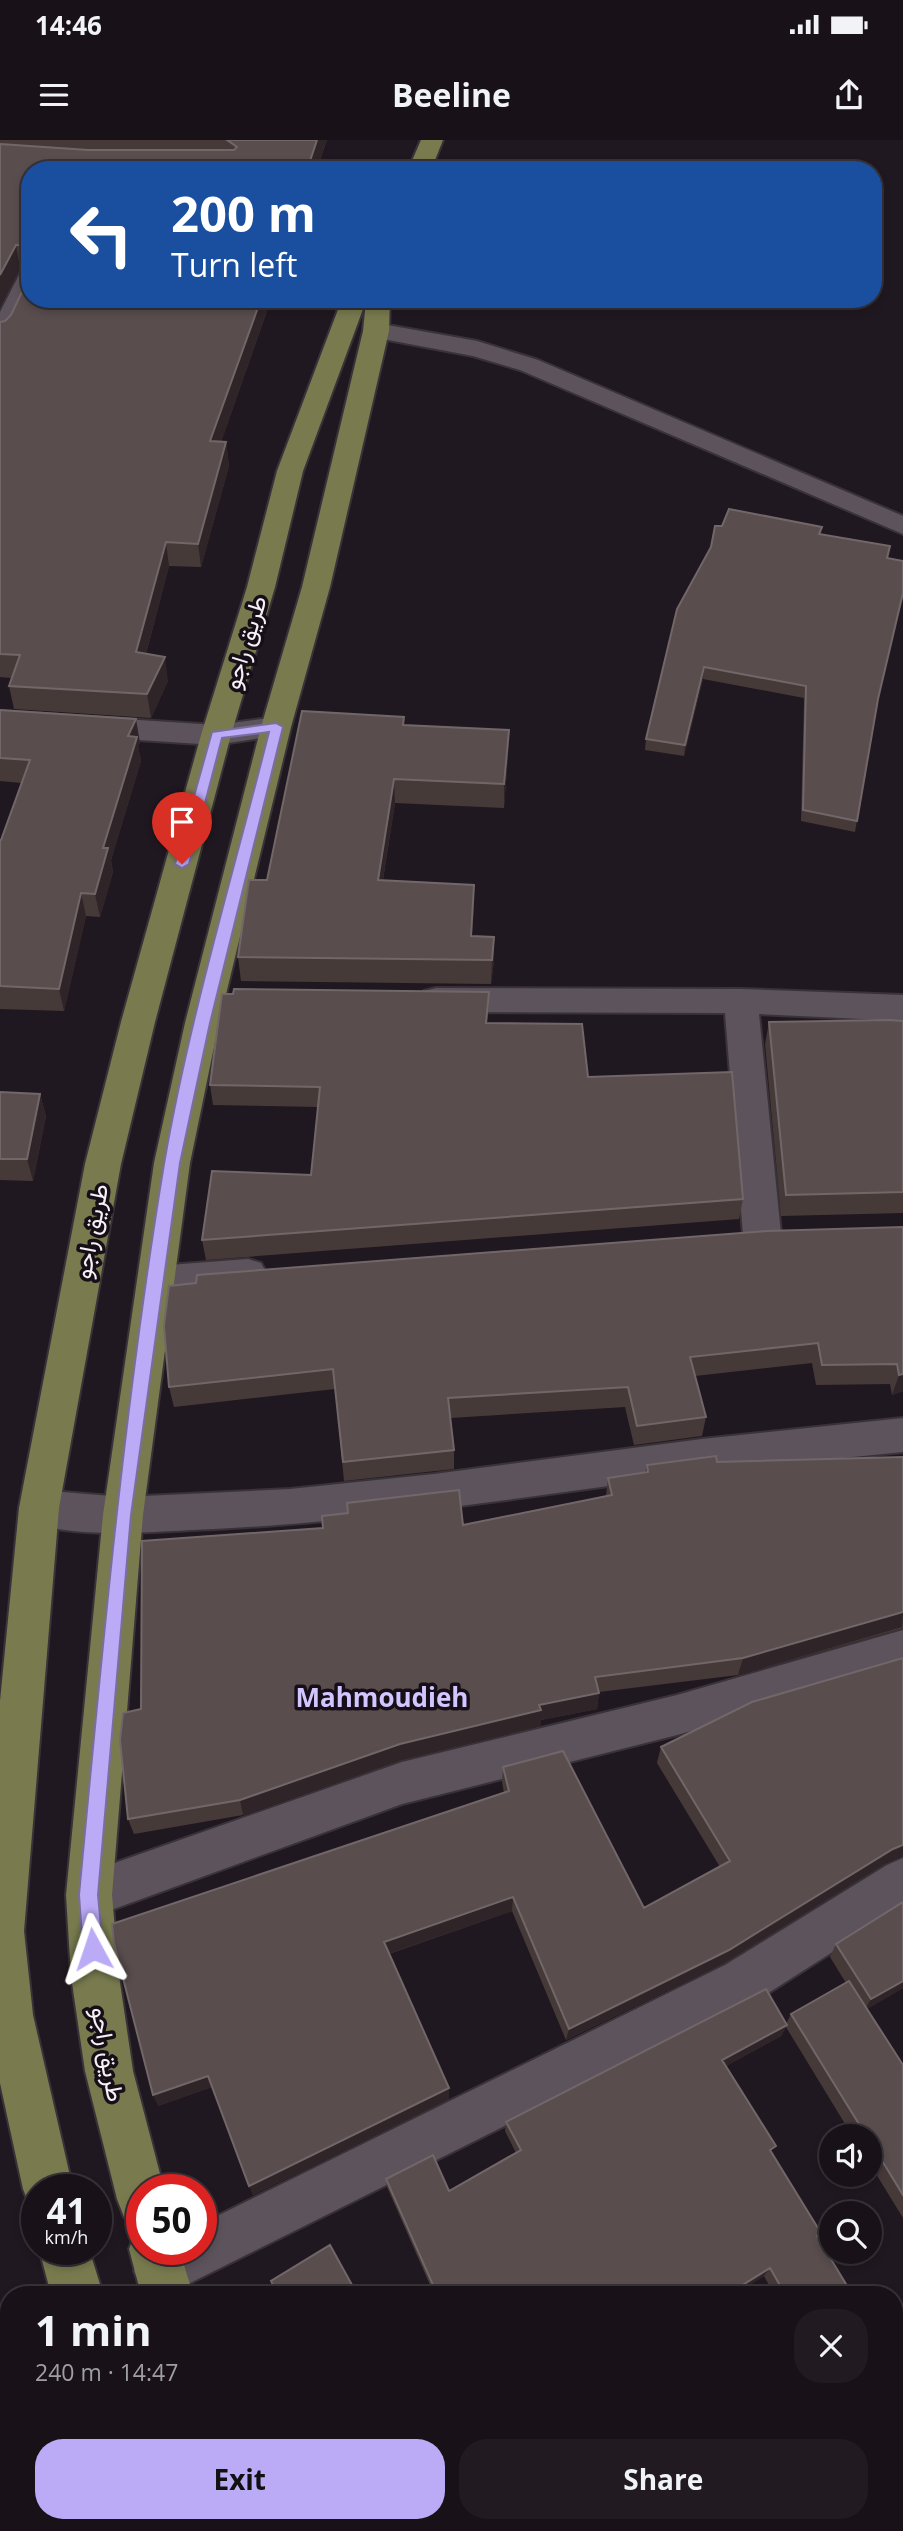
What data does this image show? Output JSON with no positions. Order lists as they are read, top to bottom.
{
  "streets": {
    "main road": ["طريق راجو"]
  },
  "districts": ["Mahmoudieh"],
  "page": {
    "status": "14:46",
    "header": "Beeline",
    "turn": ["200 m", "Turn left"],
    "speed": "41 km/h",
    "limit": "50",
    "heading": ["1 min", "240 m · 14:47"],
    "buttons": ["Exit", "Share"]
  }
}
